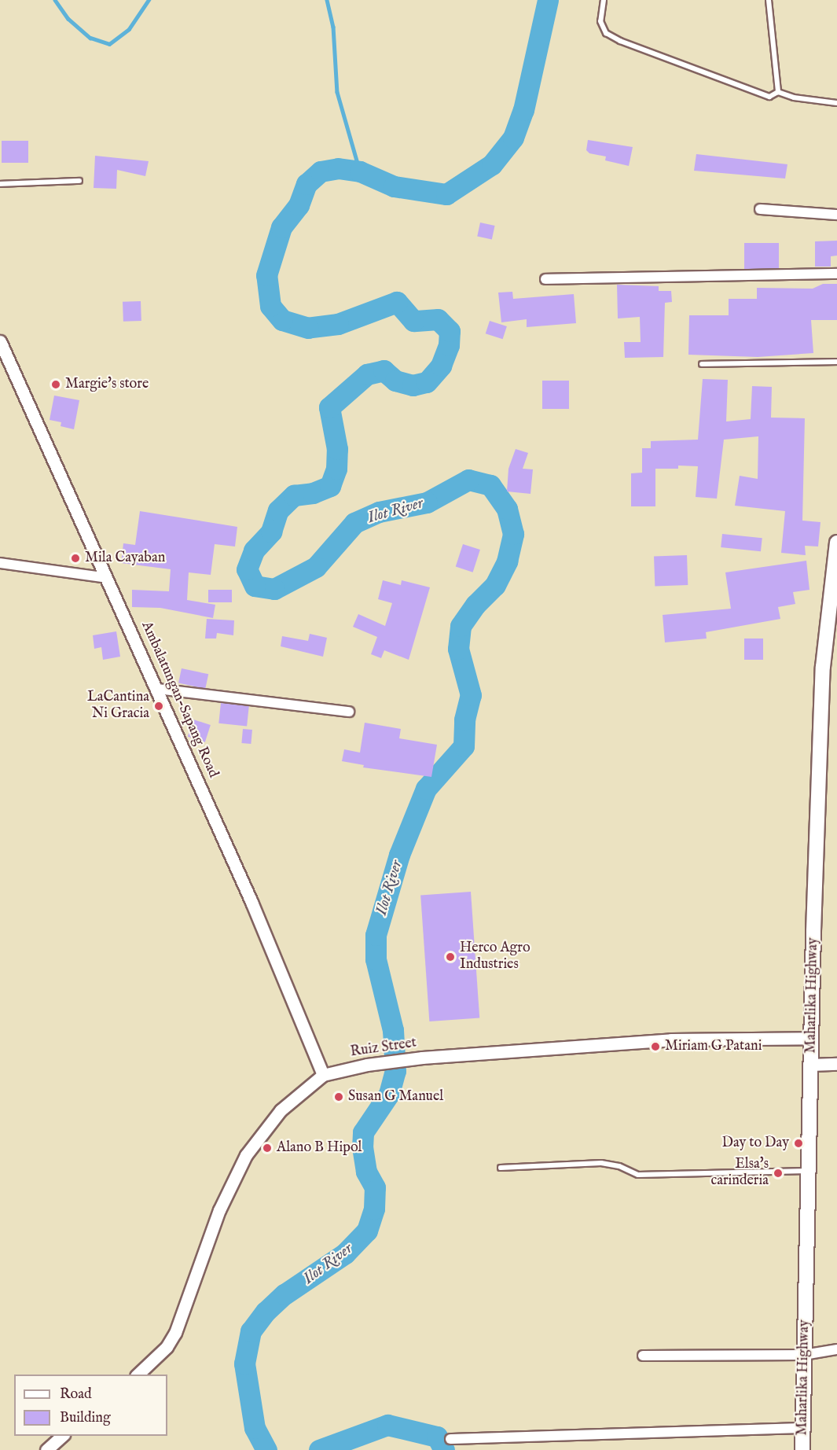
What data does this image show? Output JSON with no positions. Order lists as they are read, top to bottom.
{
  "streets": {
    "main road": ["Maharlika Highway"],
    "street": ["Ambalatungan-Sapang Road", "Ruiz Street"]
  },
  "crossings": [
    ["Ambalatungan-Sapang Road", "Ruiz Street"],
    ["Maharlika Highway", "Ruiz Street"]
  ],
  "water": ["Ilot River"],
  "places": [
    "Margie's store",
    "Mila Cayaban",
    "LaCantina Ni Gracia",
    "Herco Agro Industries",
    "Miriam G Patani",
    "Susan G Manuel",
    "Day to Day",
    "Alano B Hipol",
    "Elsa's carinderia"
  ],
  "legend": ["Road", "Building"]
}
